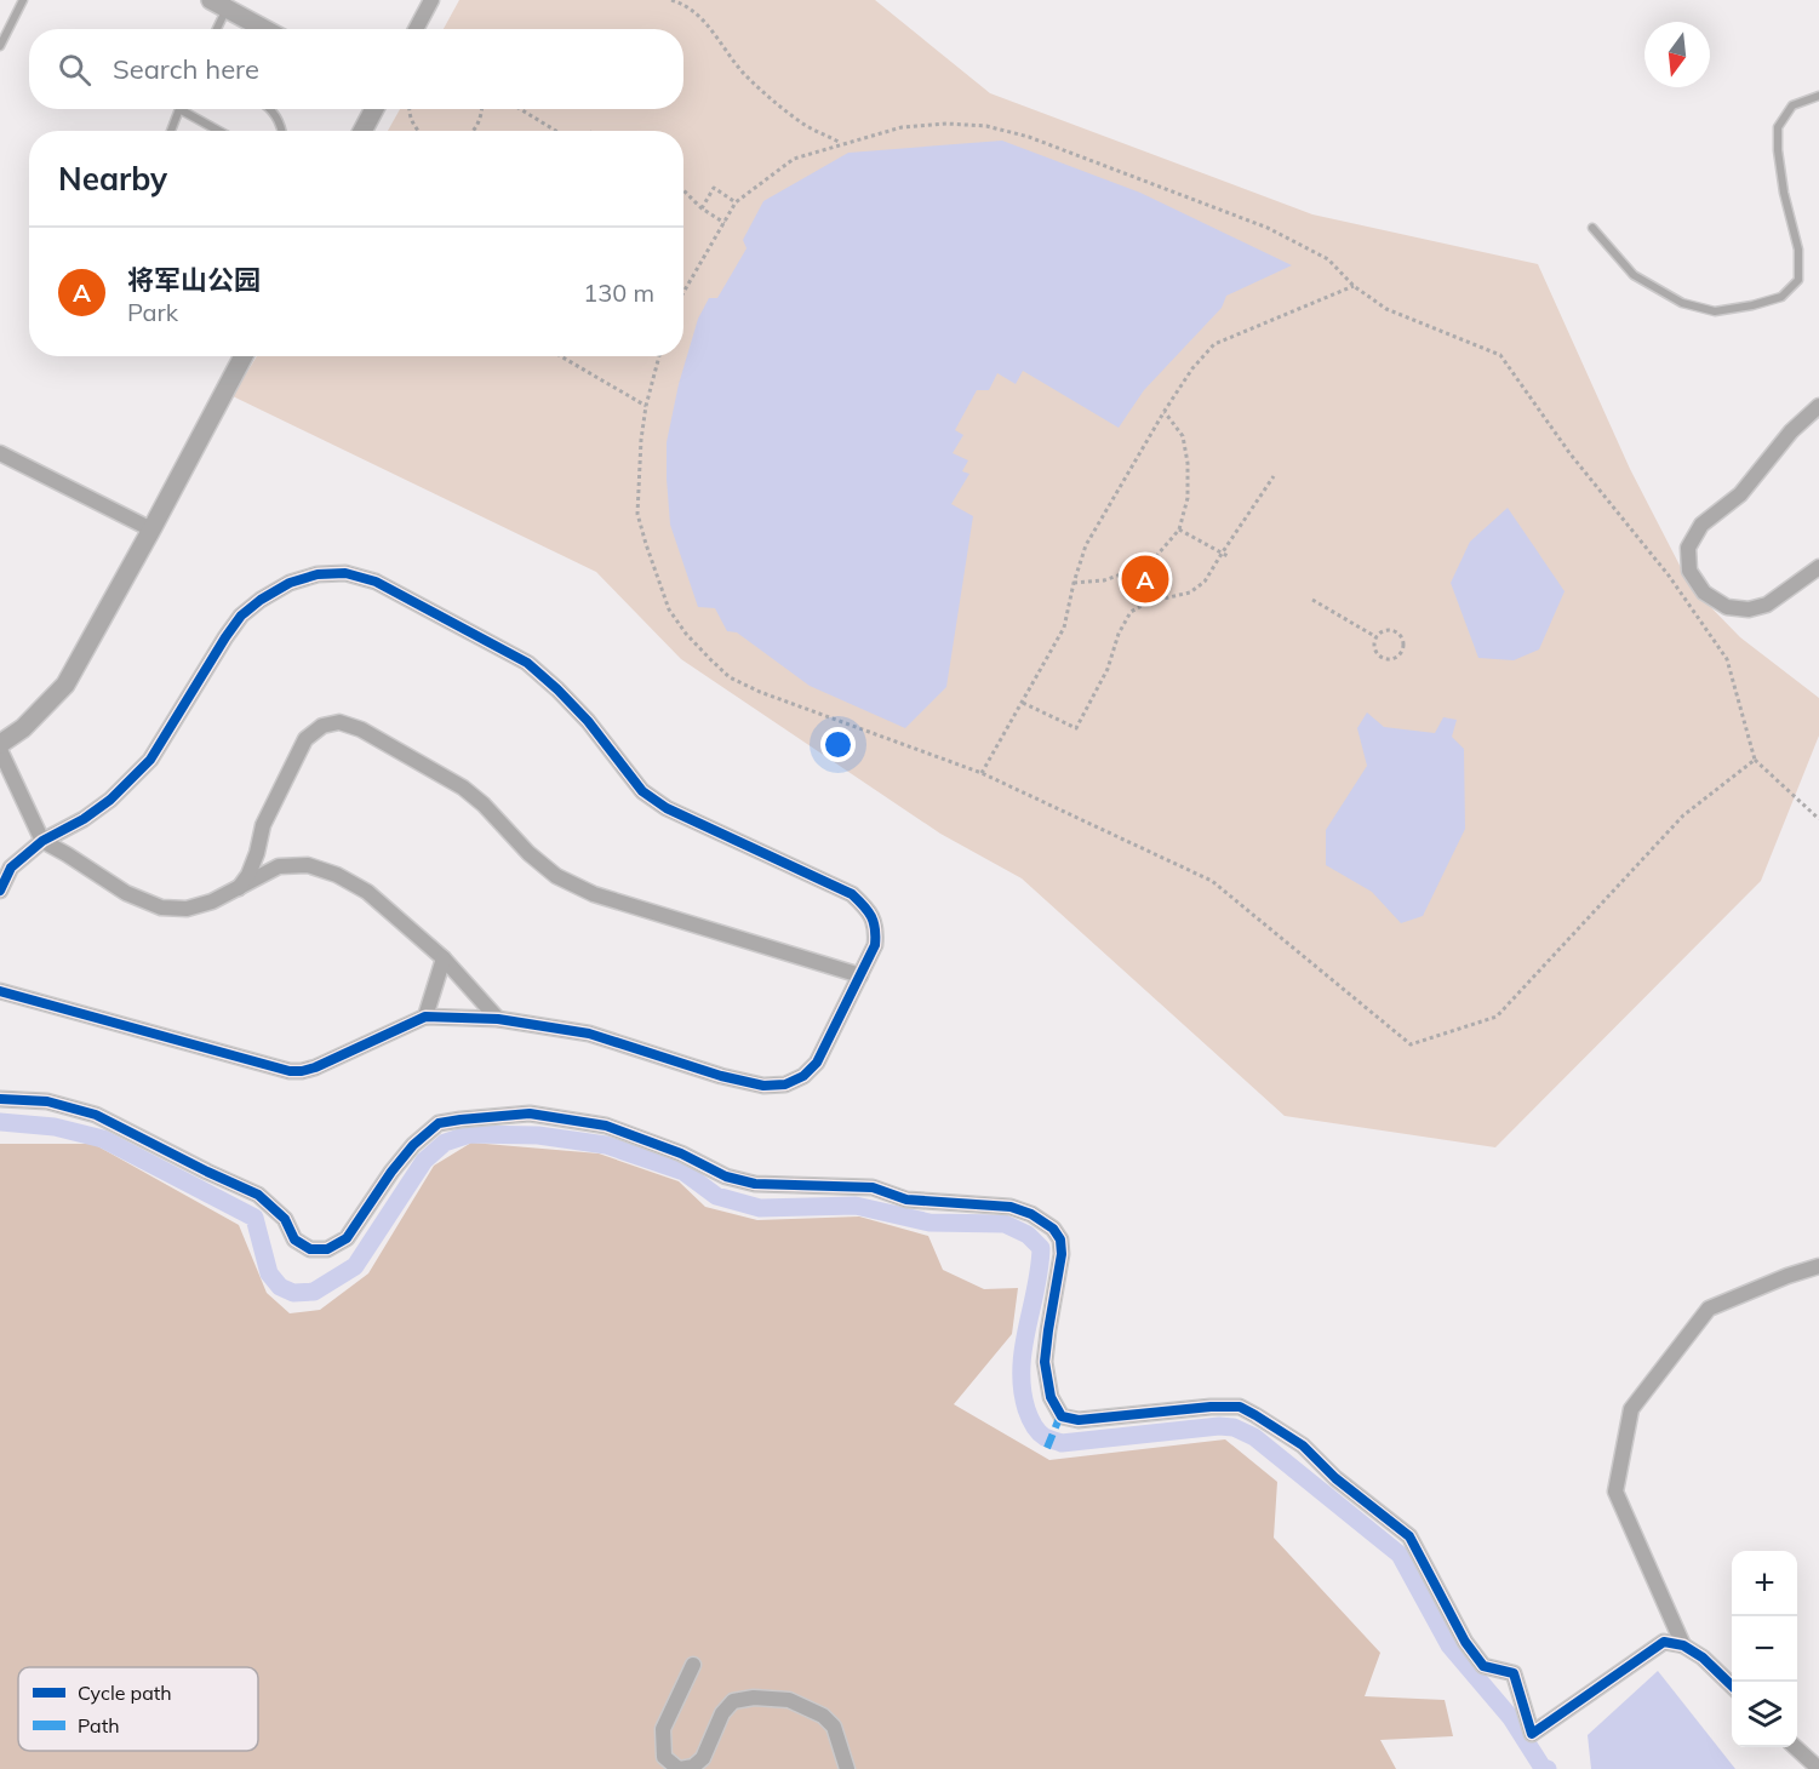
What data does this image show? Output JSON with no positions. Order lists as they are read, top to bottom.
{
  "legend": ["Cycle path", "Path"],
  "north": "bottom",
  "page": {
    "search": "Search here",
    "heading": "Nearby",
    "list": [
      {
        "mark": "A",
        "name": "将军山公园",
        "note": "Park",
        "value": "130 m"
      }
    ],
    "pins": "A",
    "map_buttons": ["+", "−"]
  }
}
